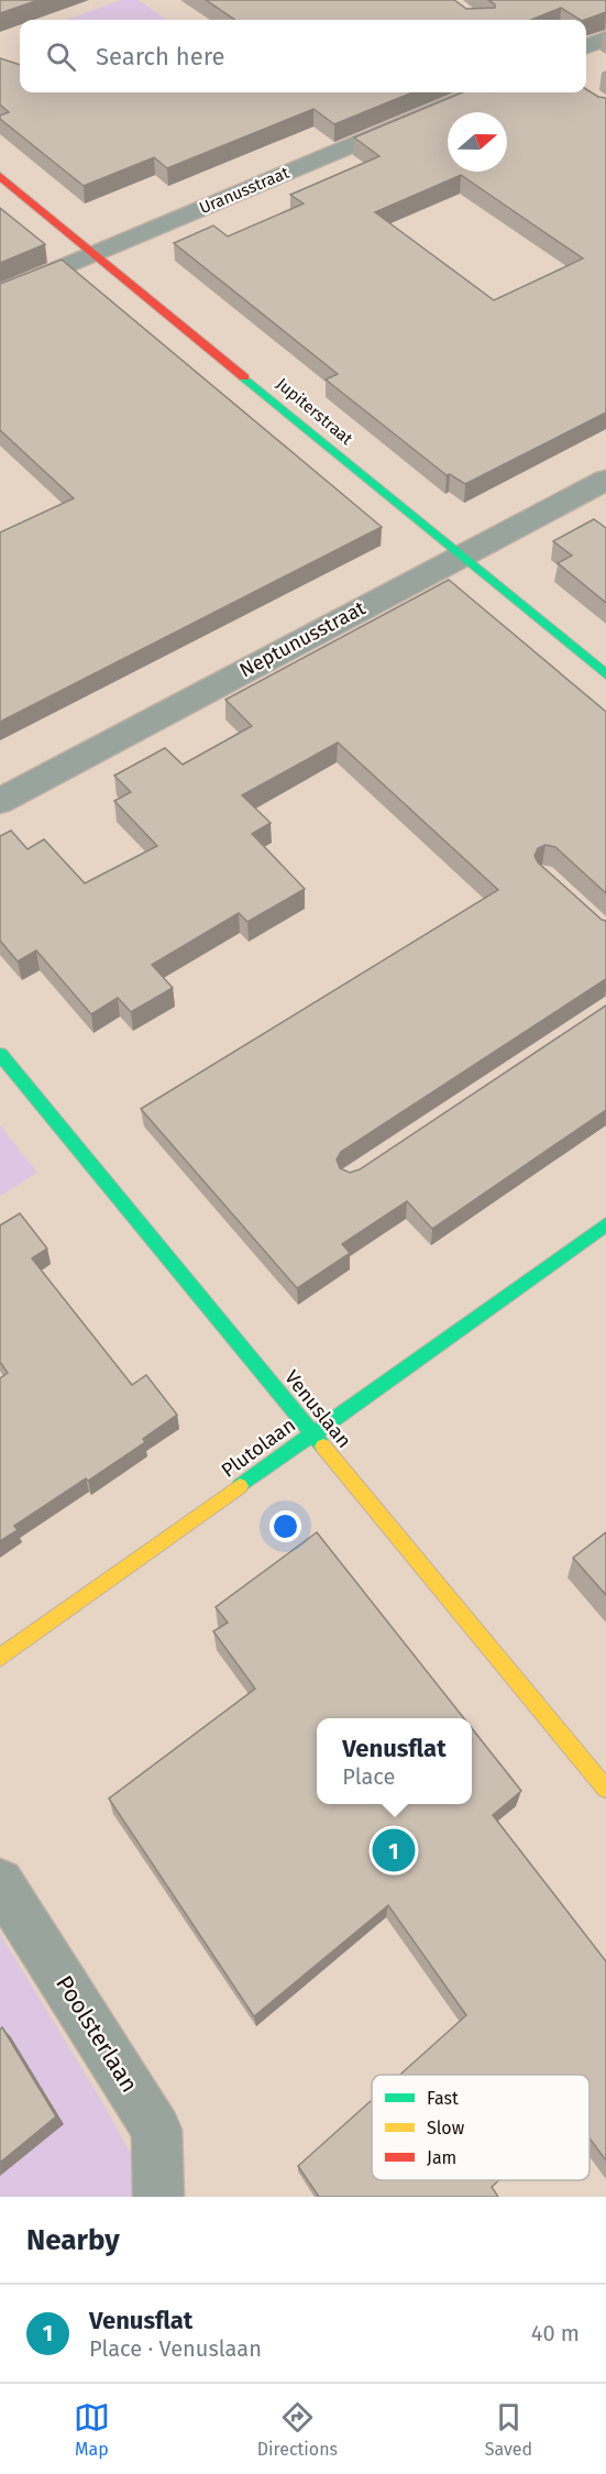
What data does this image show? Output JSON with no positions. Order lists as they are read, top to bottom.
{
  "streets": {
    "street": [
      "Uranusstraat",
      "Jupiterstraat",
      "Neptunusstraat",
      "Venuslaan",
      "Plutolaan",
      "Poolsterlaan"
    ]
  },
  "crossings": [
    ["Uranusstraat", "Jupiterstraat"],
    ["Jupiterstraat", "Neptunusstraat"],
    ["Venuslaan", "Plutolaan"]
  ],
  "legend": ["Fast", "Slow", "Jam"],
  "north": "right",
  "page": {
    "search": "Search here",
    "popup": ["Venusflat", "Place"],
    "pins": "1",
    "heading": "Nearby",
    "list": [
      {
        "mark": "1",
        "name": "Venusflat",
        "note": "Place · Venuslaan",
        "value": "40 m"
      }
    ],
    "nav": ["Map", "Directions", "Saved"]
  }
}
